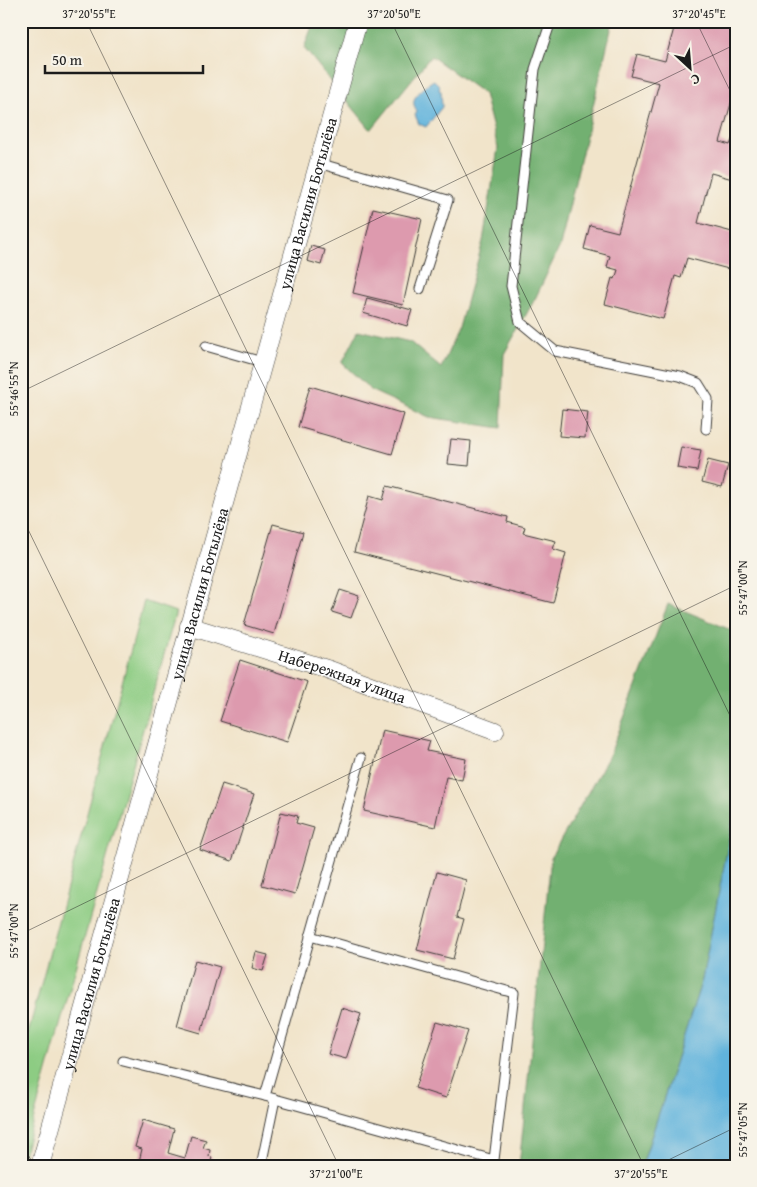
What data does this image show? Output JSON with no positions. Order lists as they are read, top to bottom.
{
  "streets": {
    "street": ["улица Василия Ботылёва", "Набережная улица"]
  },
  "crossings": [
    ["улица Василия Ботылёва", "Набережная улица"]
  ],
  "scale_bar": "50 m",
  "north": "bottom right",
  "coordinates": [
    "37°20'55\"E",
    "37°20'50\"E",
    "37°20'45\"E",
    "55°46'55\"N",
    "55°47'00\"N",
    "55°47'05\"N",
    "37°21'00\"E"
  ]
}
